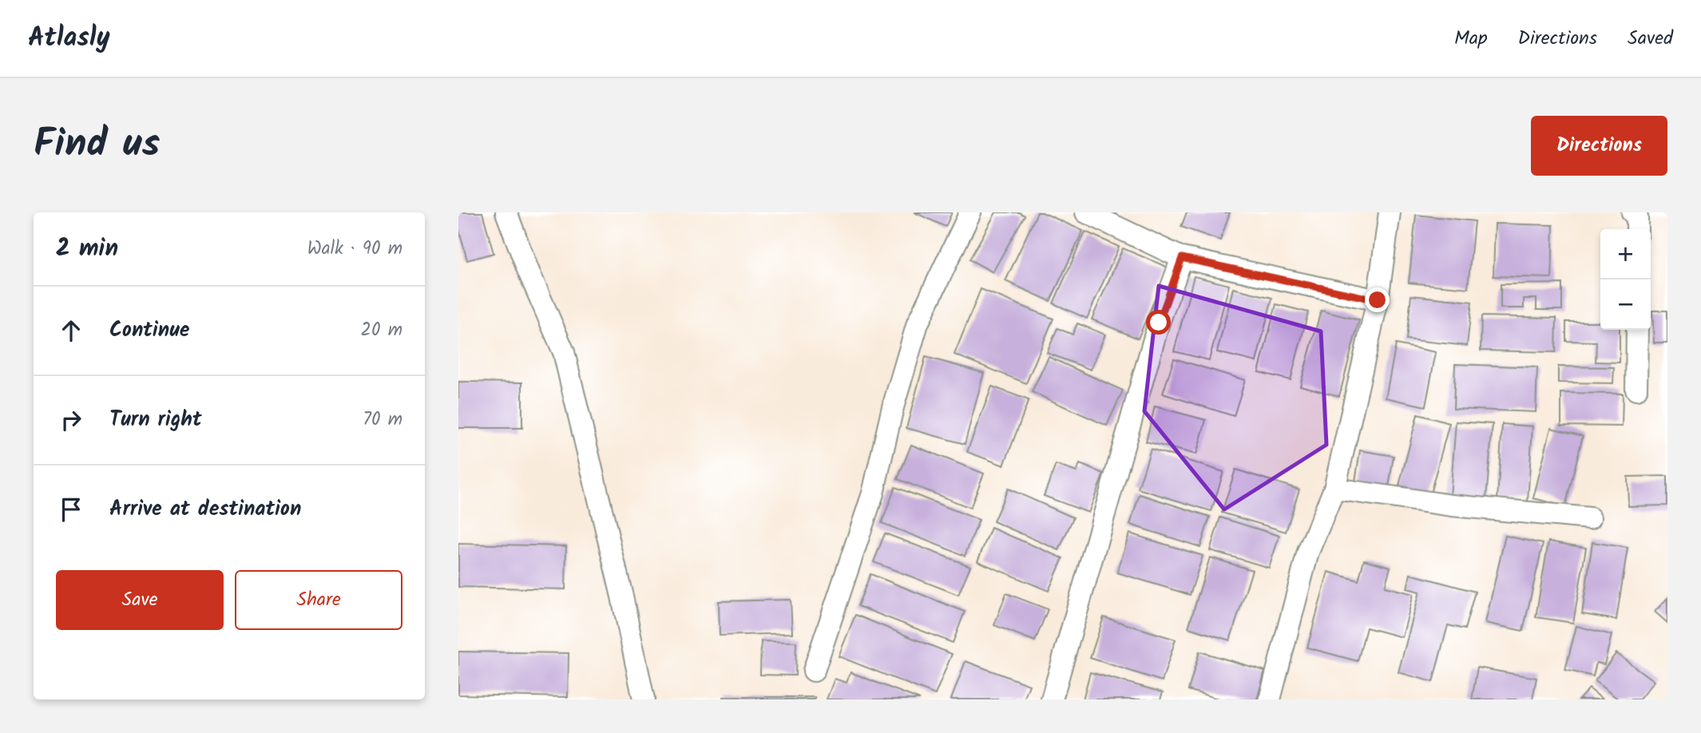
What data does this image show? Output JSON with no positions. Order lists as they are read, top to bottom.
{
  "page": {
    "header": "Atlasly",
    "nav": ["Map", "Directions", "Saved"],
    "title": "Find us",
    "buttons": [
      "Directions",
      ["Save", "Share"]
    ],
    "heading": ["2 min", "Walk · 90 m"],
    "map_buttons": ["+", "−"],
    "list": [
      ["Continue", "20 m"],
      ["Turn right", "70 m"],
      "Arrive at destination"
    ]
  }
}
